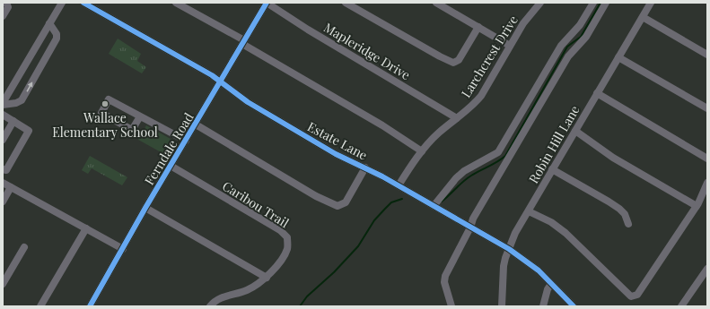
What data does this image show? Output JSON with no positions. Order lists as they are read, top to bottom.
{
  "streets": {
    "street": [
      "Mapleridge Drive",
      "Larchcrest Drive",
      "Estate Lane",
      "Robin Hill Lane",
      "Ferndale Road",
      "Caribou Trail"
    ]
  },
  "crossings": [
    ["Mapleridge Drive", "Larchcrest Drive"],
    ["Mapleridge Drive", "Ferndale Road"],
    ["Larchcrest Drive", "Estate Lane"],
    ["Estate Lane", "Robin Hill Lane"],
    ["Estate Lane", "Ferndale Road"],
    ["Ferndale Road", "Caribou Trail"]
  ],
  "places": ["Wallace Elementary School"]
}
